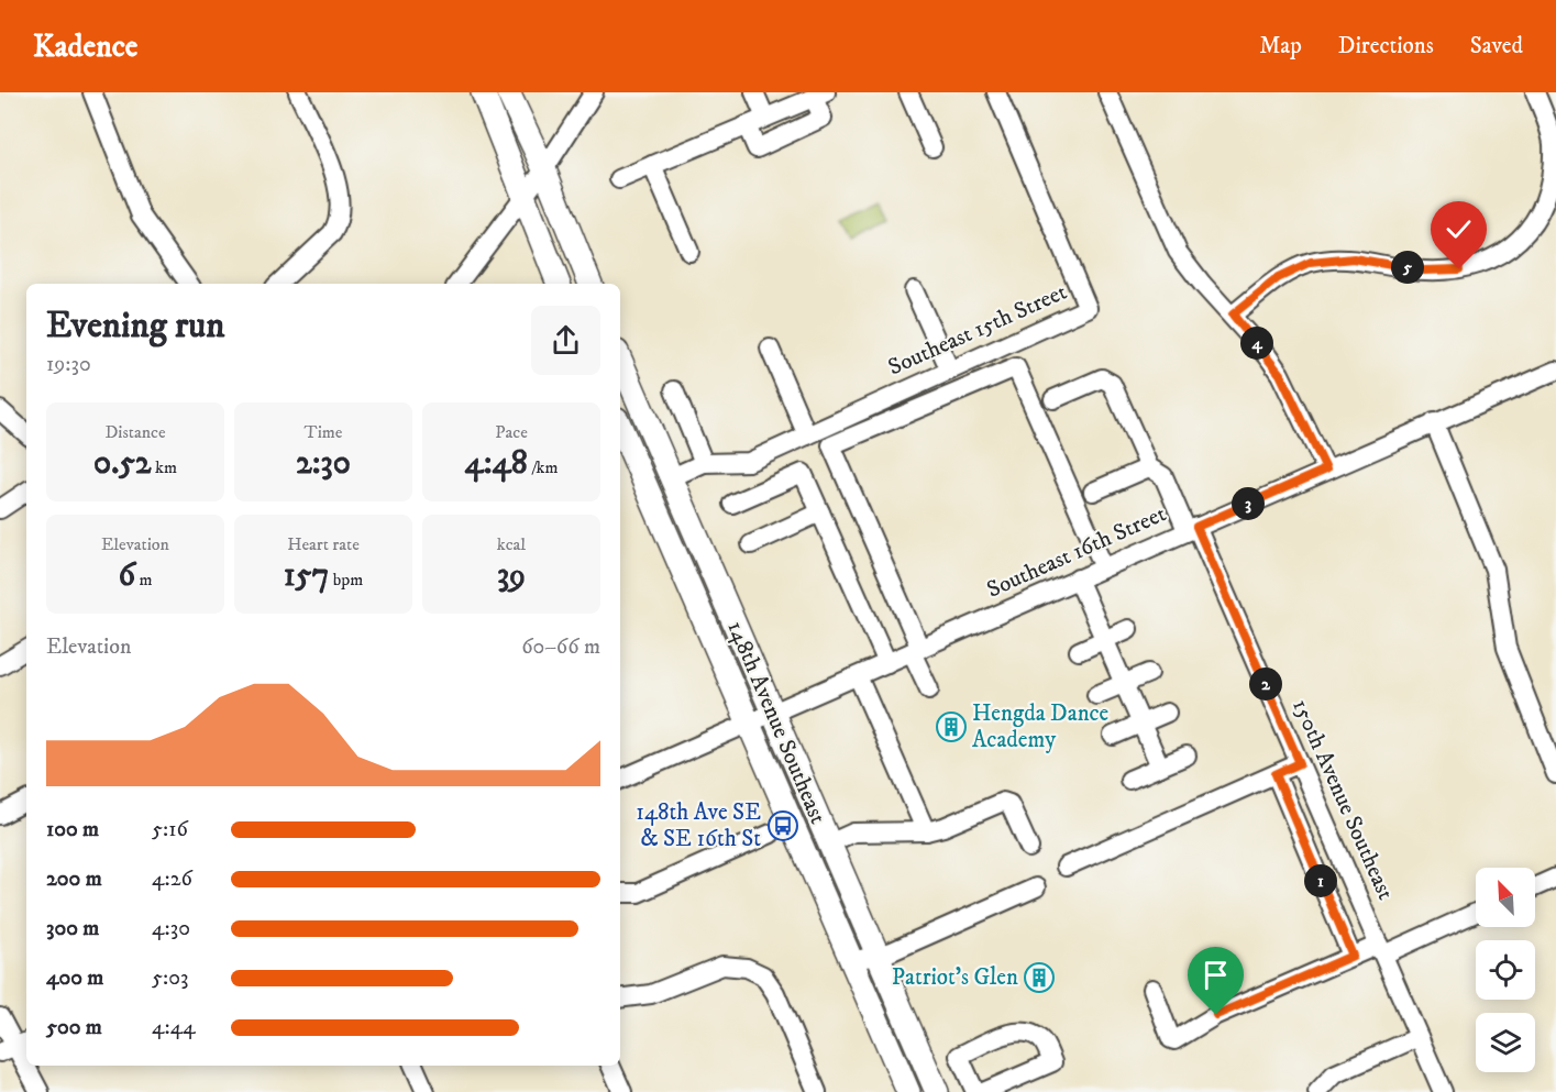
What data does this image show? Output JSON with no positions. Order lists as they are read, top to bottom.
{
  "streets": {
    "main road": ["148th Avenue Southeast"],
    "street": ["Southeast 15th Street", "Southeast 16th Street", "150th Avenue Southeast"]
  },
  "crossings": [
    ["Southeast 15th Street", "148th Avenue Southeast"],
    ["Southeast 16th Street", "148th Avenue Southeast"],
    ["Southeast 16th Street", "150th Avenue Southeast"]
  ],
  "places": {
    "building": ["Hengda Dance Academy", "Patriot's Glen"],
    "bus stop": ["148th Ave SE & SE 16th St"]
  },
  "north": "top left",
  "page": {
    "header": "Kadence",
    "nav": ["Map", "Directions", "Saved"],
    "pins": [
      "5",
      "4",
      "3",
      "2",
      "1"
    ],
    "heading": ["Evening run", "19:30"],
    "stats": [
      ["Distance", "0.52 km"],
      ["Time", "2:30"],
      ["Pace", "4:48 /km"],
      ["Elevation", "6 m"],
      ["Heart rate", "157 bpm"],
      ["kcal", "39"]
    ],
    "chart": ["Elevation", "60–66 m"],
    "list": [
      {
        "name": "100 m",
        "note": "5:16"
      },
      {
        "name": "200 m",
        "note": "4:26"
      },
      {
        "name": "300 m",
        "note": "4:30"
      },
      {
        "name": "400 m",
        "note": "5:03"
      },
      {
        "name": "500 m",
        "note": "4:44"
      }
    ]
  }
}
